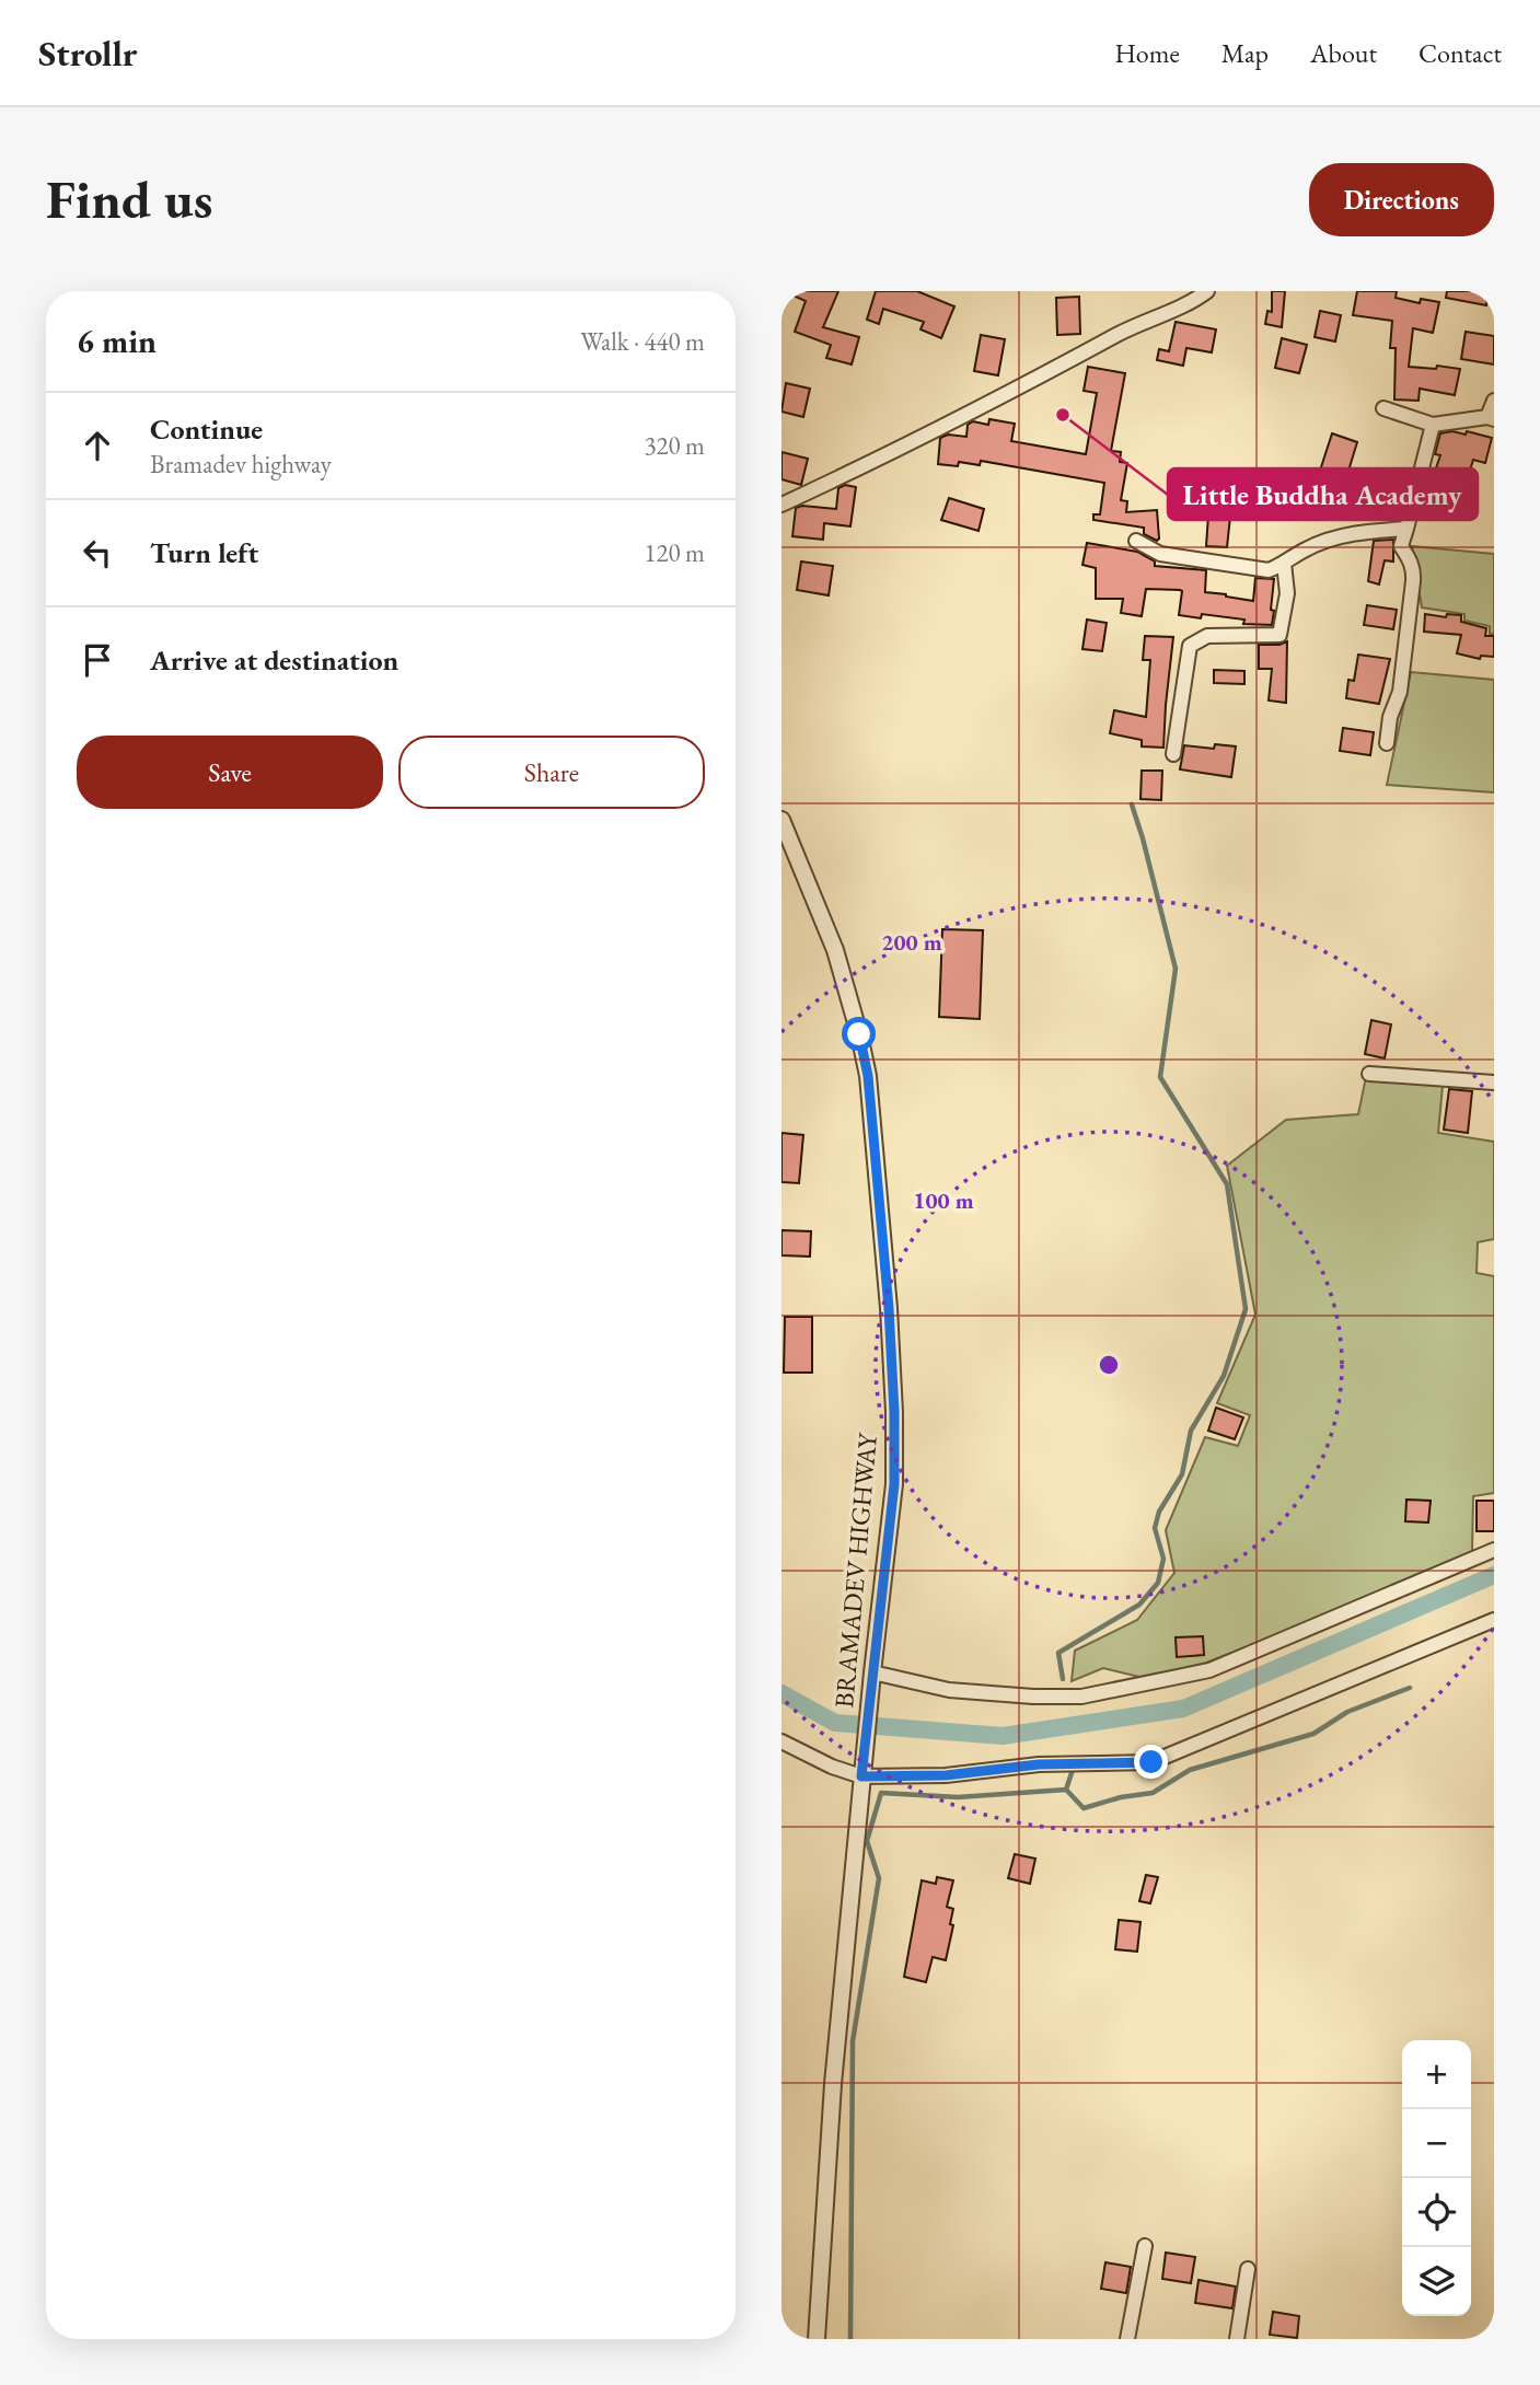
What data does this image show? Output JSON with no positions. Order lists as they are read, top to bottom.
{
  "streets": {
    "street": ["BRAMADEV HIGHWAY"]
  },
  "places": ["Little Buddha Academy"],
  "page": {
    "header": "Strollr",
    "nav": [
      "Home",
      "Map",
      "About",
      "Contact"
    ],
    "buttons": [
      "Directions",
      ["Save", "Share"]
    ],
    "title": "Find us",
    "heading": ["6 min", "Walk · 440 m"],
    "list": [
      ["Continue", "Bramadev highway", "320 m"],
      ["Turn left", "120 m"],
      "Arrive at destination"
    ],
    "map_buttons": ["+", "−"]
  },
  "rings": ["200 m", "100 m"]
}
